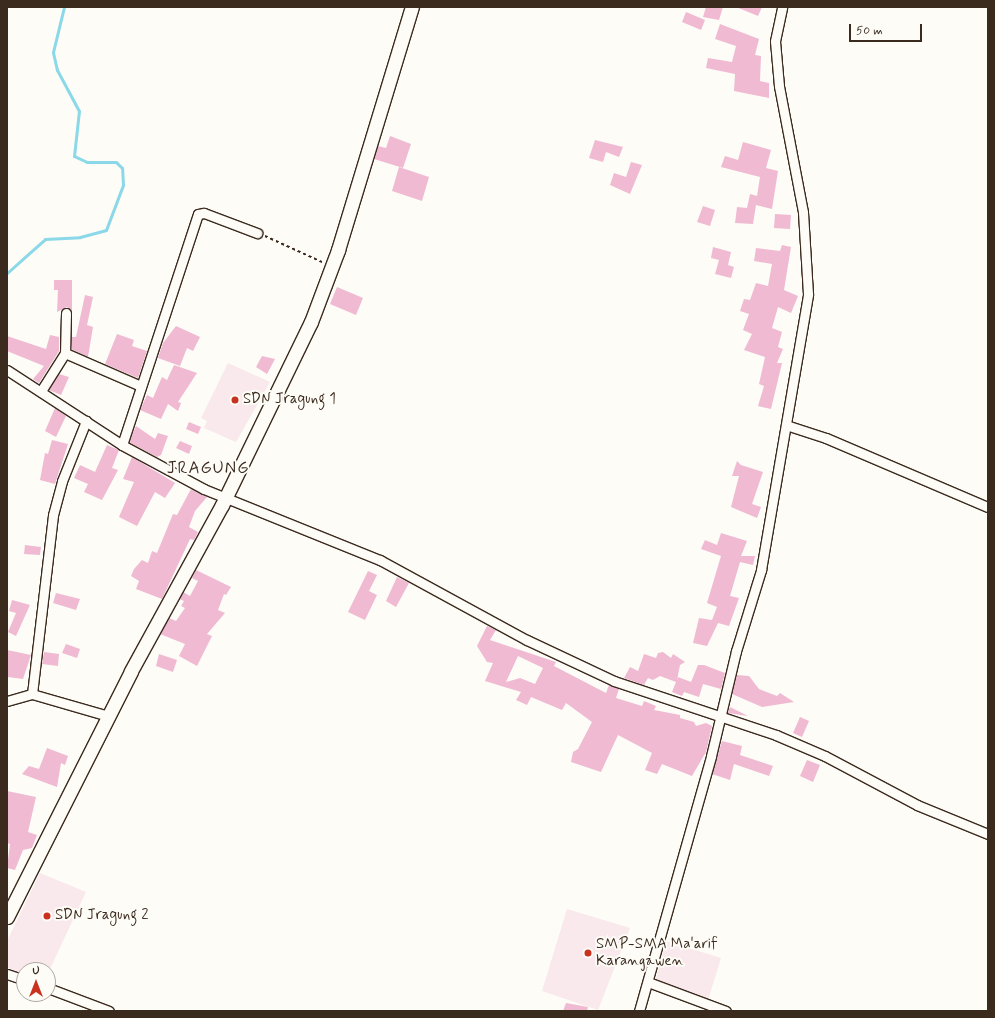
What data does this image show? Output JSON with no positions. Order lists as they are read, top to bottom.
{
  "districts": ["JRAGUNG"],
  "places": ["SDN Jragung 1", "SDN Jragung 2", "SMP-SMA Ma'arif Karangawen"],
  "scale_bar": "50 m",
  "north": "top"
}
